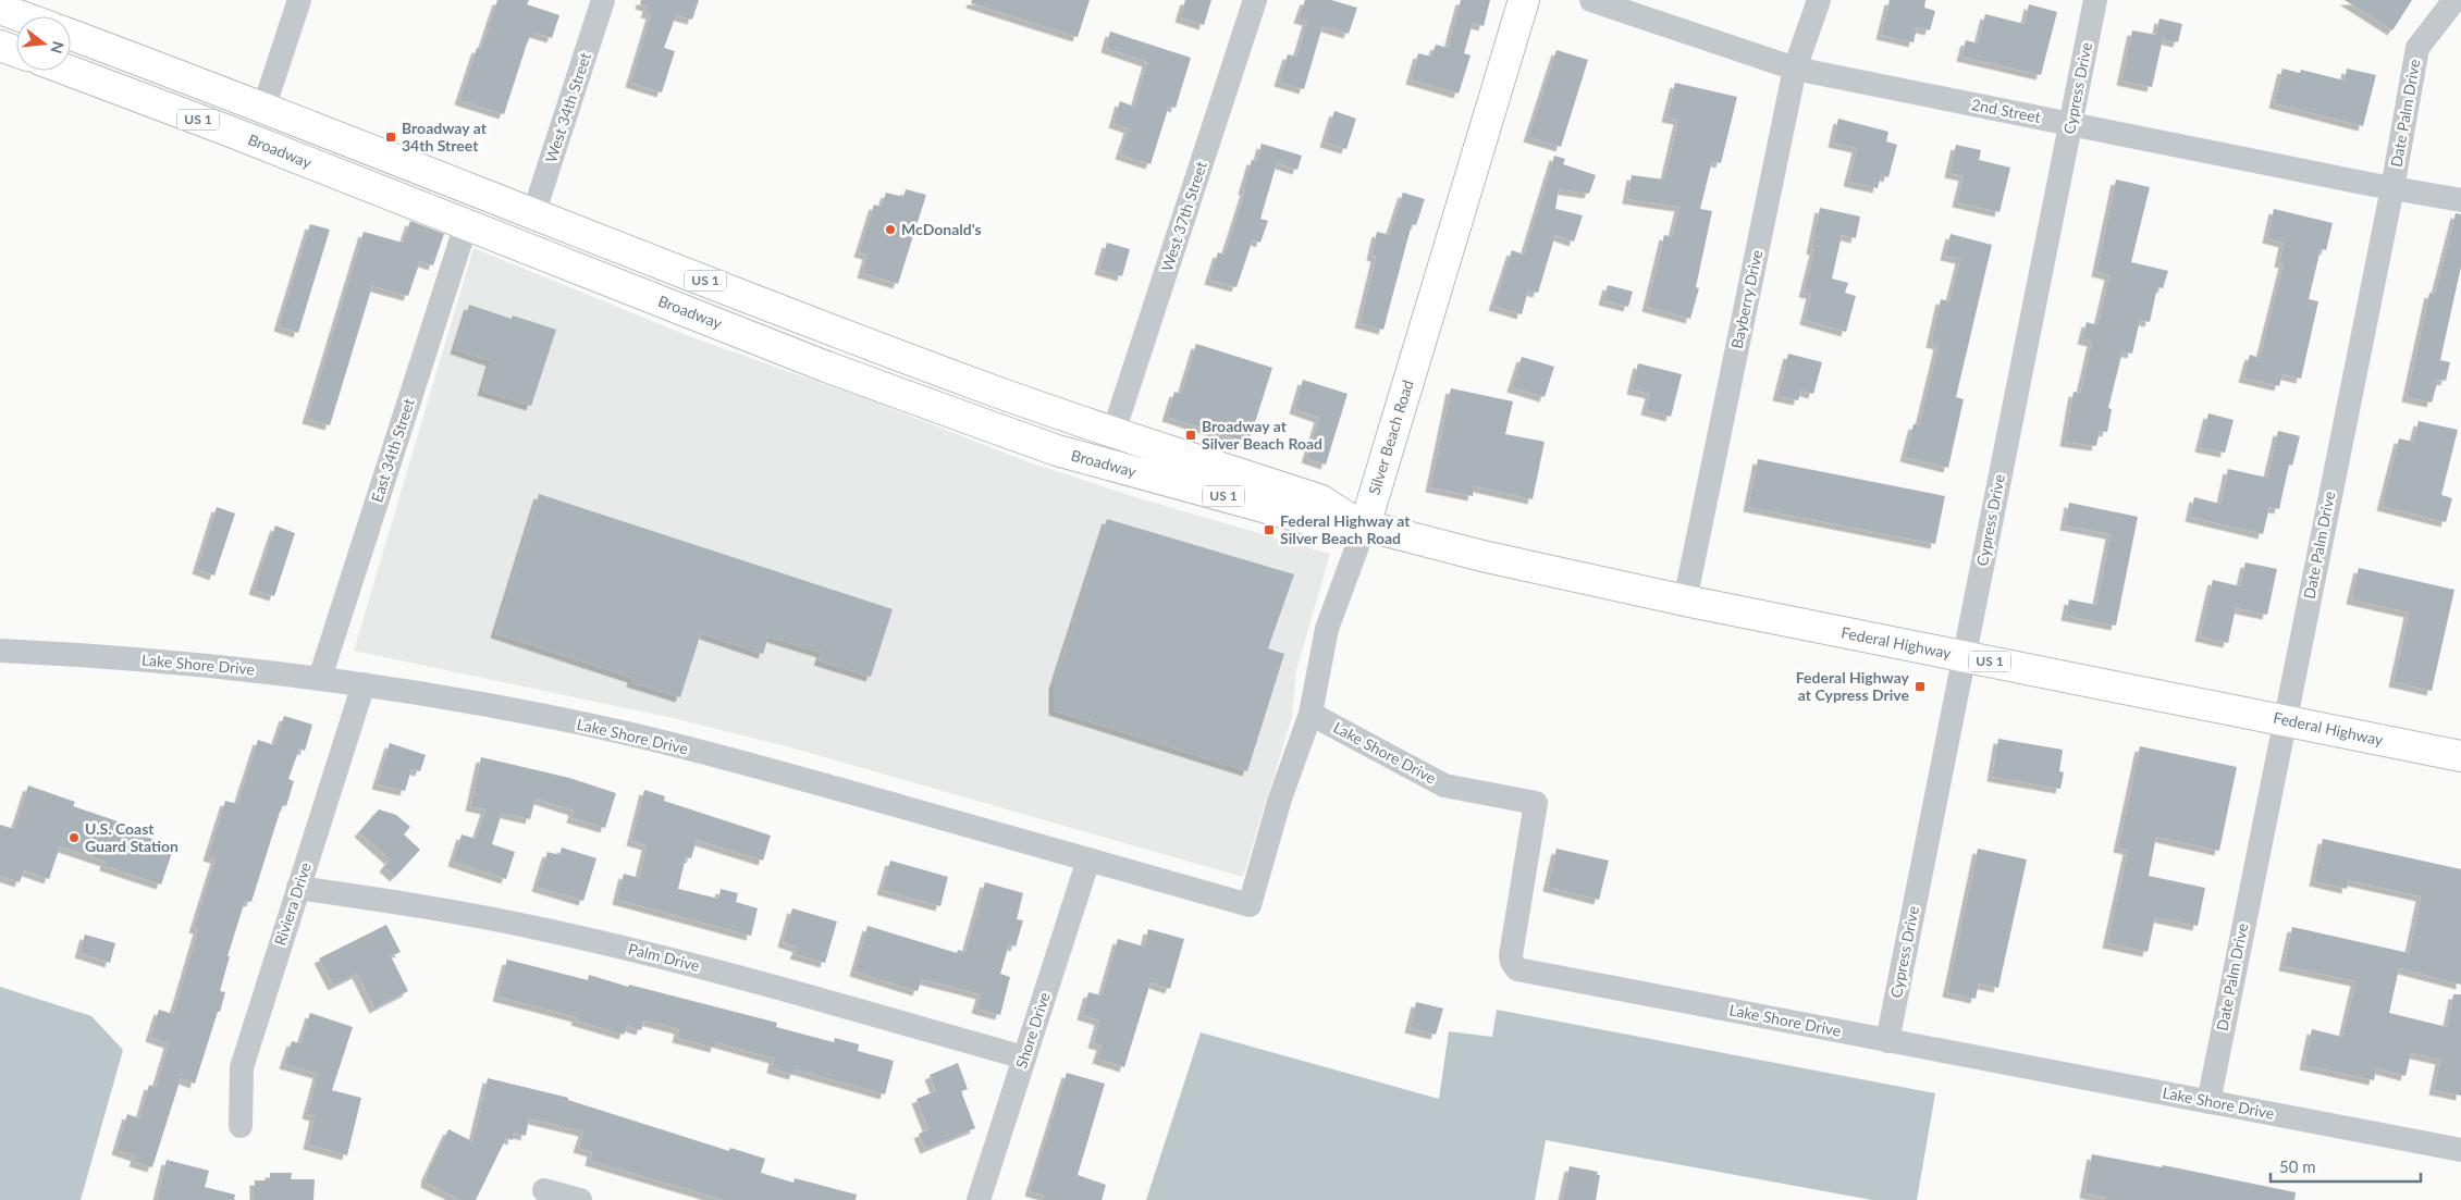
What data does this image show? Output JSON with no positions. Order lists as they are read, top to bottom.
{
  "streets": {
    "main road": [
      "US 1",
      "Broadway",
      "Silver Beach Road",
      "Federal Highway"
    ],
    "street": [
      "Cypress Drive",
      "West 34th Street",
      "2nd Street",
      "Date Palm Drive",
      "West 37th Street",
      "Bayberry Drive",
      "East 34th Street",
      "Lake Shore Drive",
      "Riviera Drive",
      "Palm Drive",
      "Shore Drive"
    ]
  },
  "crossings": [
    ["Cypress Drive", "2nd Street"],
    ["Cypress Drive", "Federal Highway"],
    ["Cypress Drive", "Lake Shore Drive"],
    ["West 34th Street", "Broadway"],
    ["2nd Street", "Date Palm Drive"],
    ["2nd Street", "Bayberry Drive"],
    ["Date Palm Drive", "Federal Highway"],
    ["Date Palm Drive", "Lake Shore Drive"],
    ["Broadway", "West 37th Street"],
    ["Broadway", "Silver Beach Road"],
    ["Broadway", "East 34th Street"],
    ["Broadway", "Federal Highway"],
    ["Bayberry Drive", "Federal Highway"],
    ["Silver Beach Road", "Federal Highway"],
    ["Silver Beach Road", "Lake Shore Drive"],
    ["East 34th Street", "Lake Shore Drive"],
    ["Lake Shore Drive", "Riviera Drive"],
    ["Lake Shore Drive", "Shore Drive"],
    ["Riviera Drive", "Palm Drive"],
    ["Palm Drive", "Shore Drive"]
  ],
  "places": {
    "transit": [
      "Broadway at 34th Street",
      "Broadway at Silver Beach Road",
      "Federal Highway at Silver Beach Road",
      "Federal Highway at Cypress Drive"
    ],
    "other": ["McDonald's", "U.S. Coast Guard Station"]
  },
  "scale_bar": "50 m",
  "north": "right"
}
